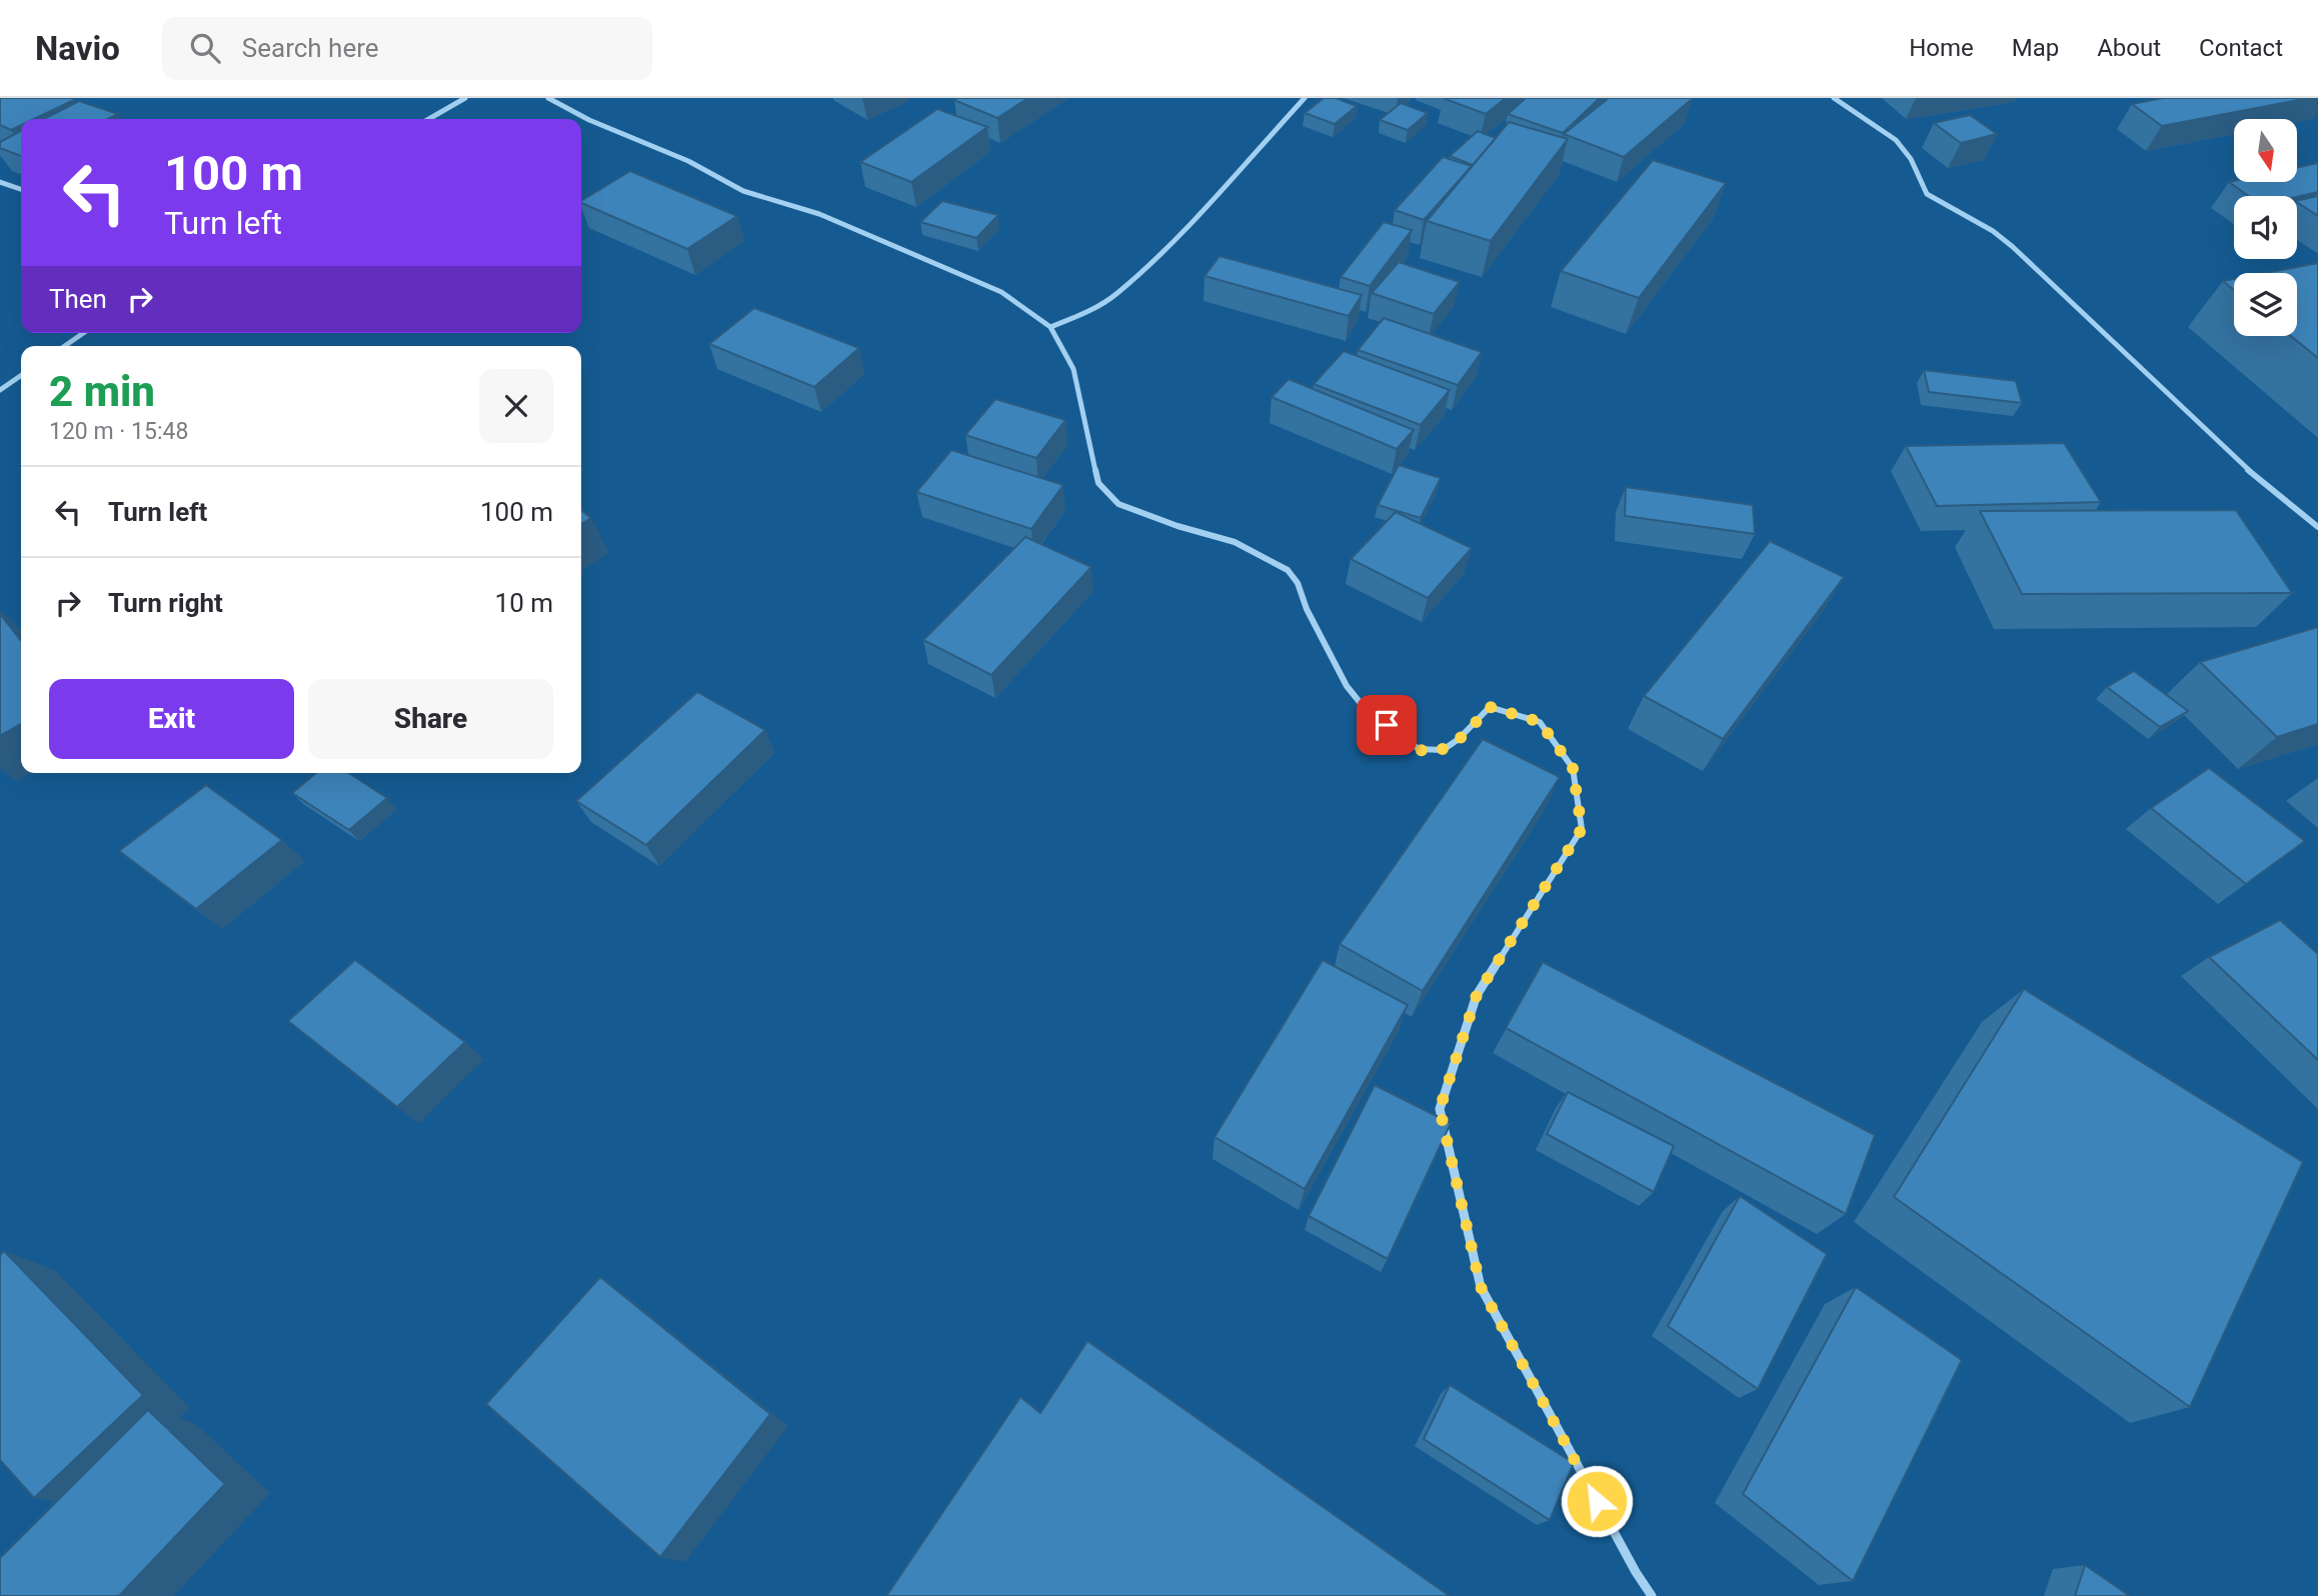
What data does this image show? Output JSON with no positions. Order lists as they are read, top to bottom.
{
  "north": "bottom",
  "page": {
    "header": "Navio",
    "search": "Search here",
    "nav": [
      "Home",
      "Map",
      "About",
      "Contact"
    ],
    "turn": ["100 m", "Turn left"],
    "then": "Then",
    "heading": ["2 min", "120 m · 15:48"],
    "list": [
      {
        "name": "Turn left",
        "value": "100 m"
      },
      {
        "name": "Turn right",
        "value": "10 m"
      }
    ],
    "buttons": ["Exit", "Share"]
  }
}
